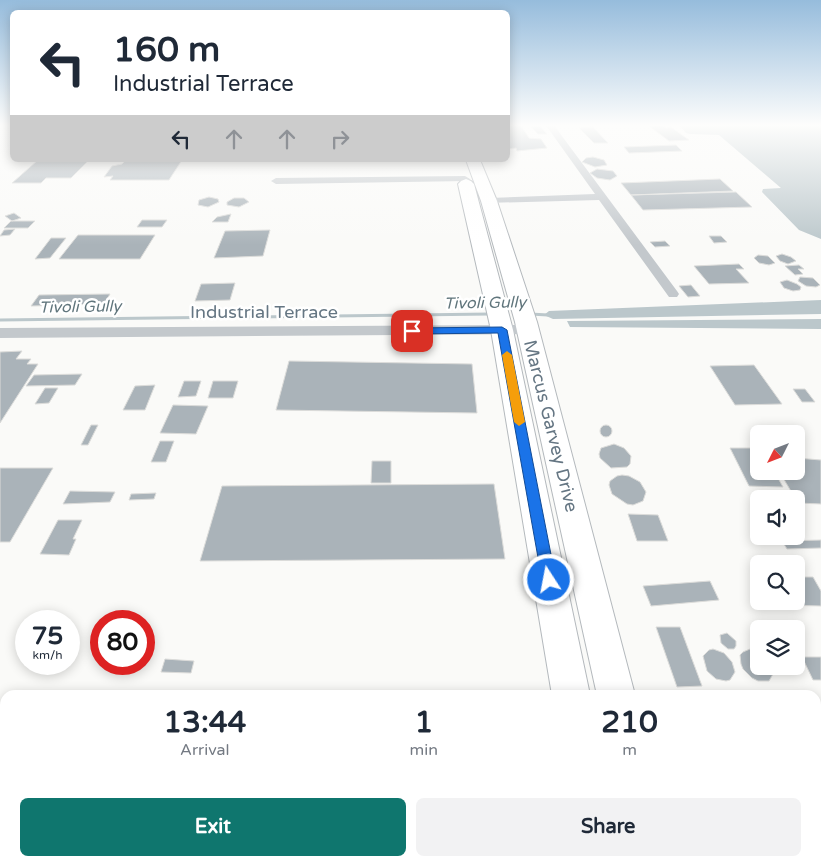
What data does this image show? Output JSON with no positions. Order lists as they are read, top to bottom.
{
  "streets": {
    "highway": ["Marcus Garvey Drive"],
    "street": ["Industrial Terrace"]
  },
  "crossings": [
    ["Industrial Terrace", "Marcus Garvey Drive"]
  ],
  "water": ["Tivoli Gully"],
  "north": "bottom left",
  "page": {
    "turn": ["160 m", "Industrial Terrace"],
    "speed": "75 km/h",
    "limit": "80",
    "eta": [
      "13:44",
      "Arrival",
      "1",
      "min",
      "210",
      "m"
    ],
    "buttons": ["Exit", "Share"]
  }
}
